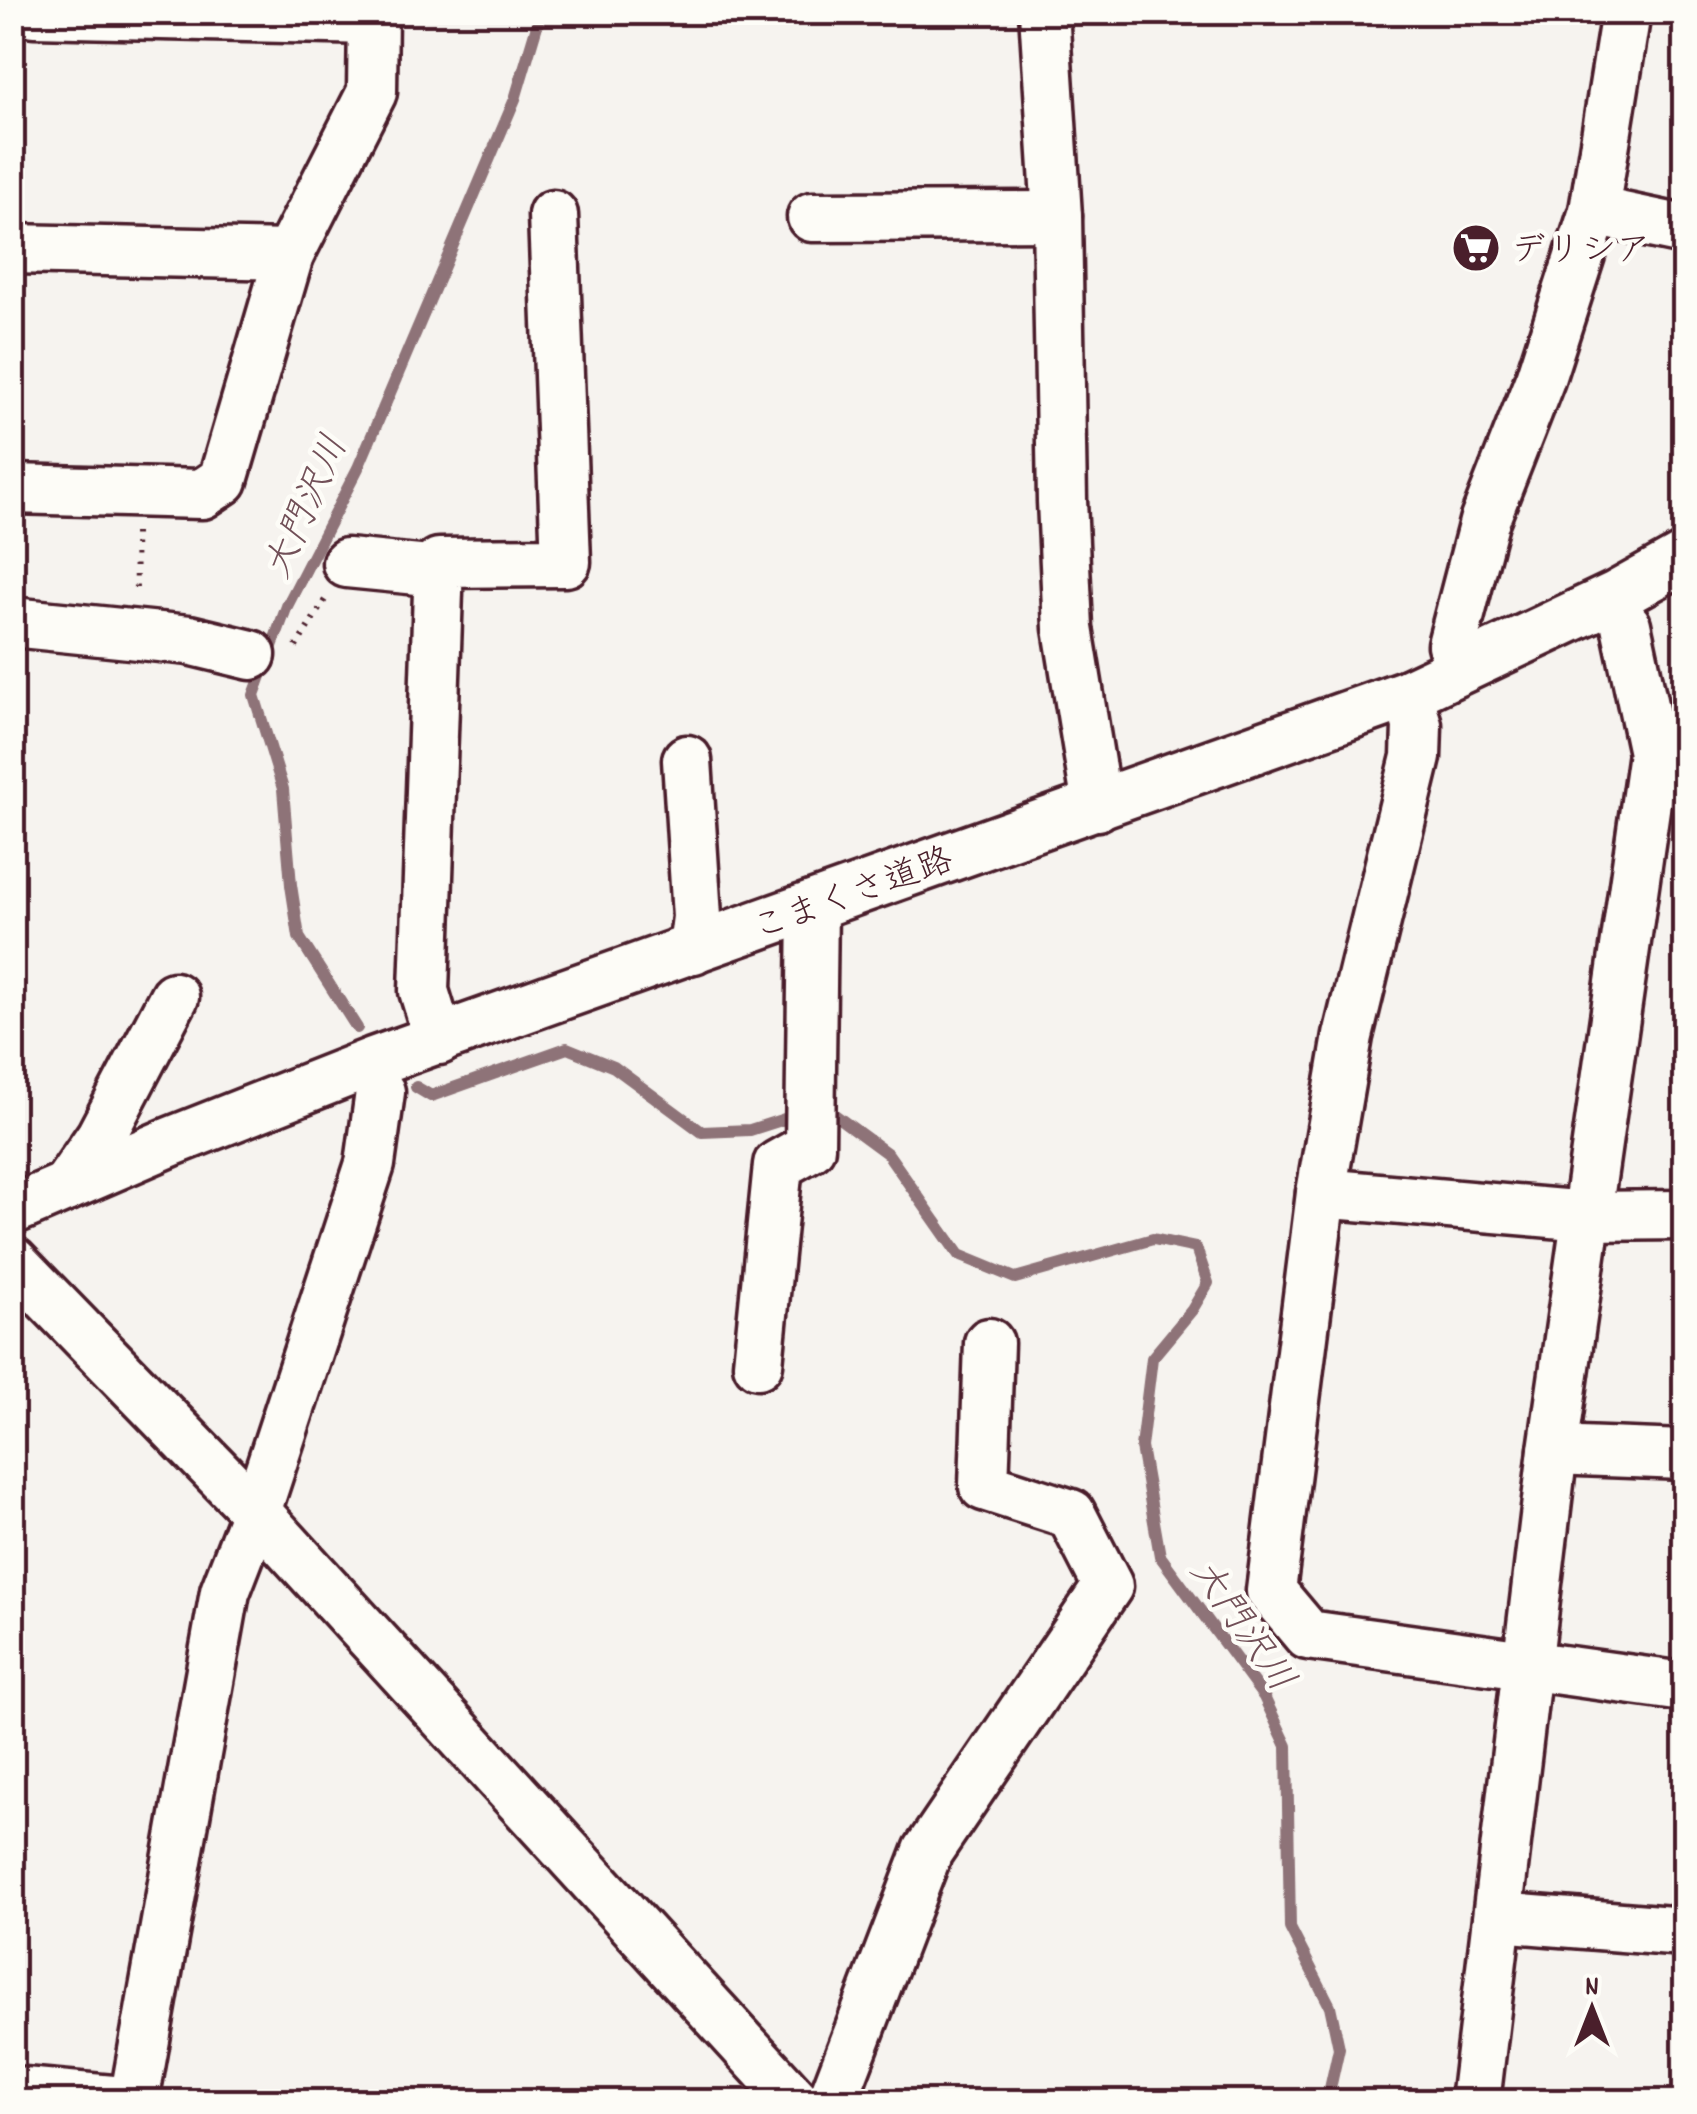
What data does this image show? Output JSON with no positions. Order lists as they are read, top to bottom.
{
  "streets": {
    "street": ["こまくさ道路"]
  },
  "water": ["大門沢川"],
  "places": {
    "supermarket": ["デリシア"]
  },
  "north": "top"
}
